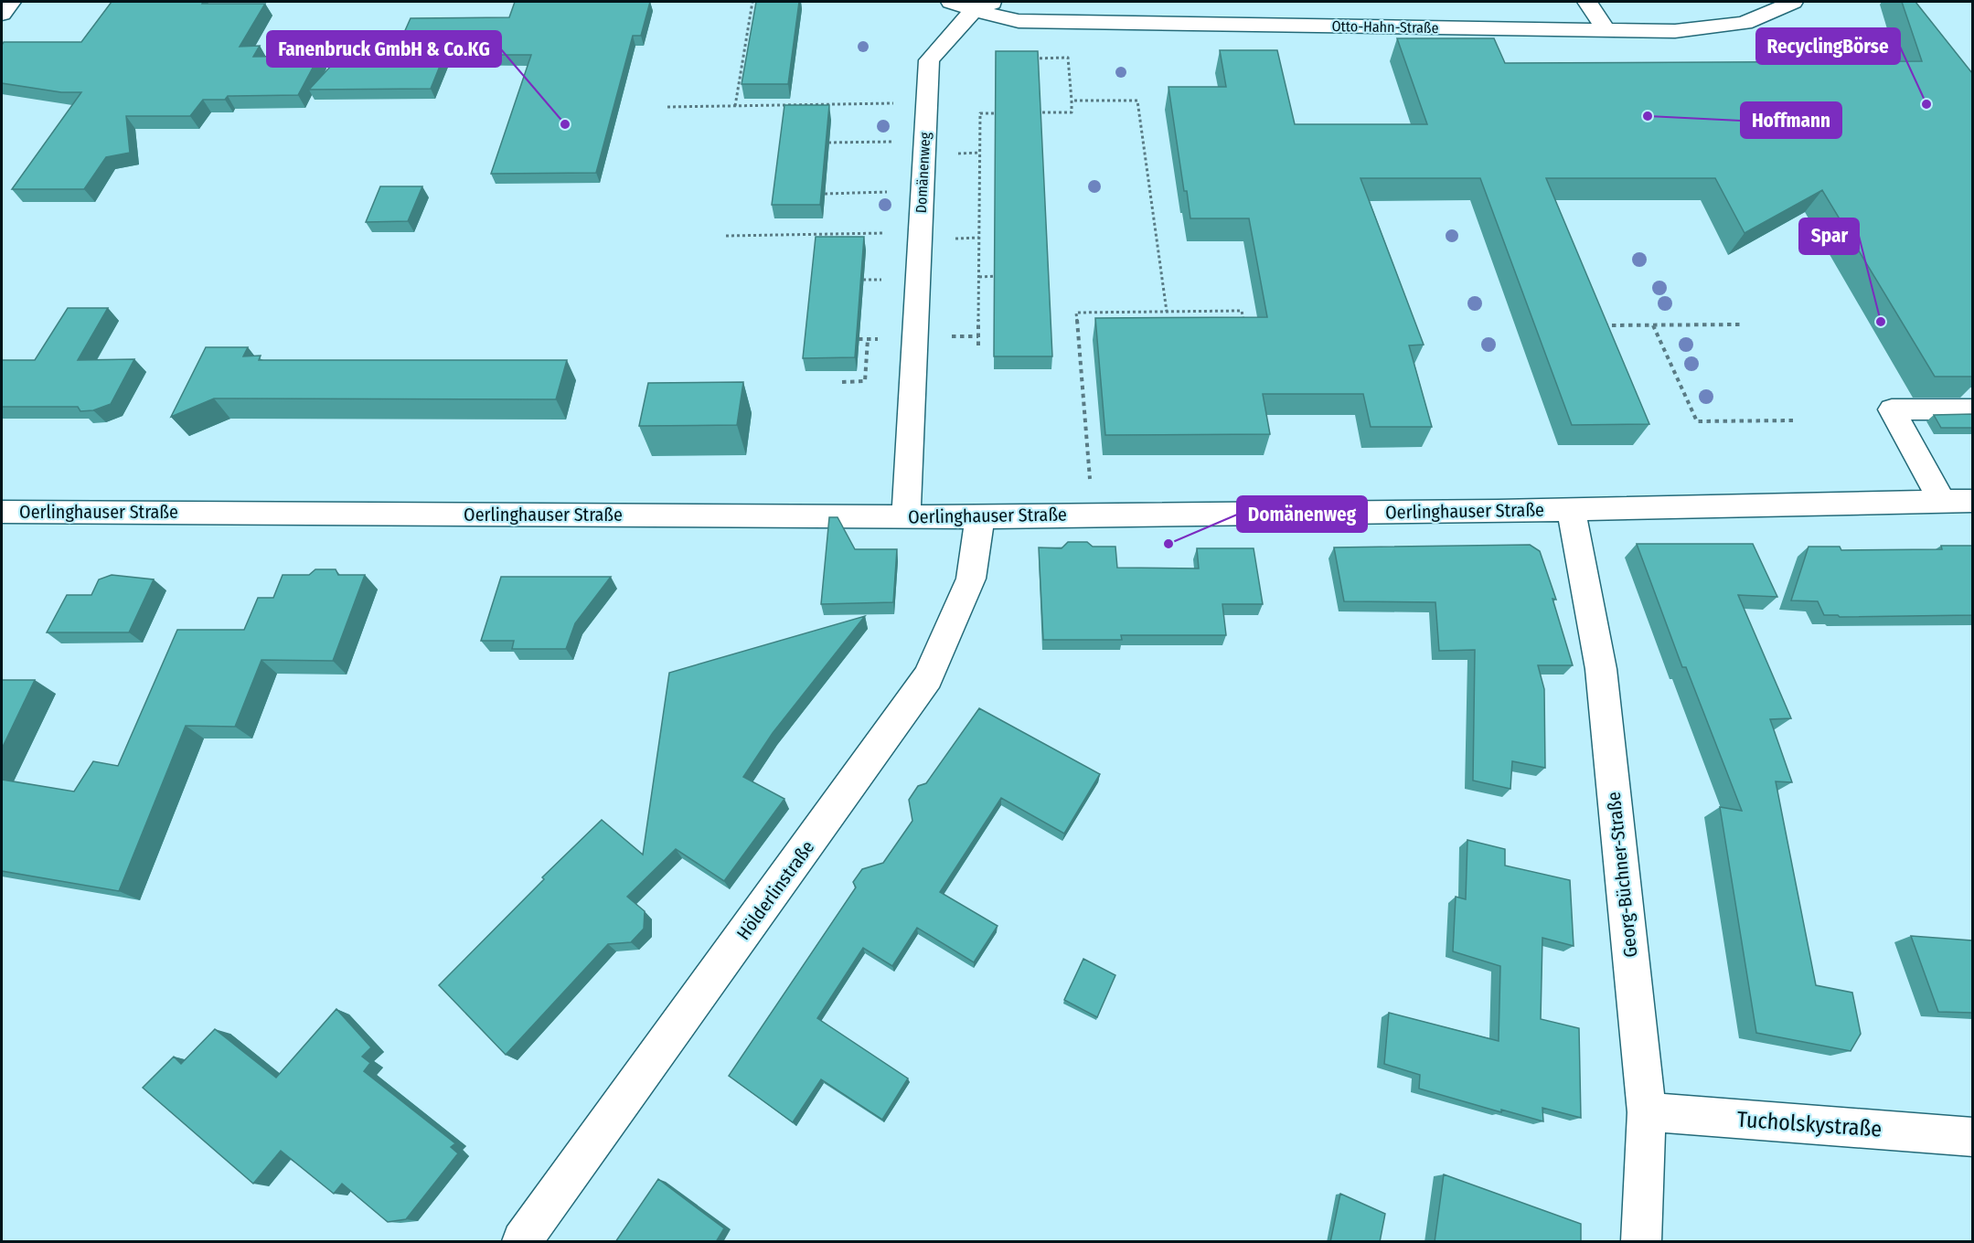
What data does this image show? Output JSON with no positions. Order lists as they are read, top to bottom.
{
  "streets": {
    "street": [
      "Otto-Hahn-Straße",
      "Domänenweg",
      "Oerlinghauser Straße",
      "Georg-Büchner-Straße",
      "Hölderlinstraße",
      "Tucholskystraße"
    ]
  },
  "crossings": [
    ["Otto-Hahn-Straße", "Domänenweg"],
    ["Domänenweg", "Oerlinghauser Straße"],
    ["Oerlinghauser Straße", "Georg-Büchner-Straße"],
    ["Oerlinghauser Straße", "Hölderlinstraße"],
    ["Georg-Büchner-Straße", "Tucholskystraße"]
  ],
  "places": [
    "RecyclingBörse",
    "Hoffmann",
    "Fanenbruck GmbH & Co.KG",
    "Spar",
    "Domänenweg"
  ]
}
